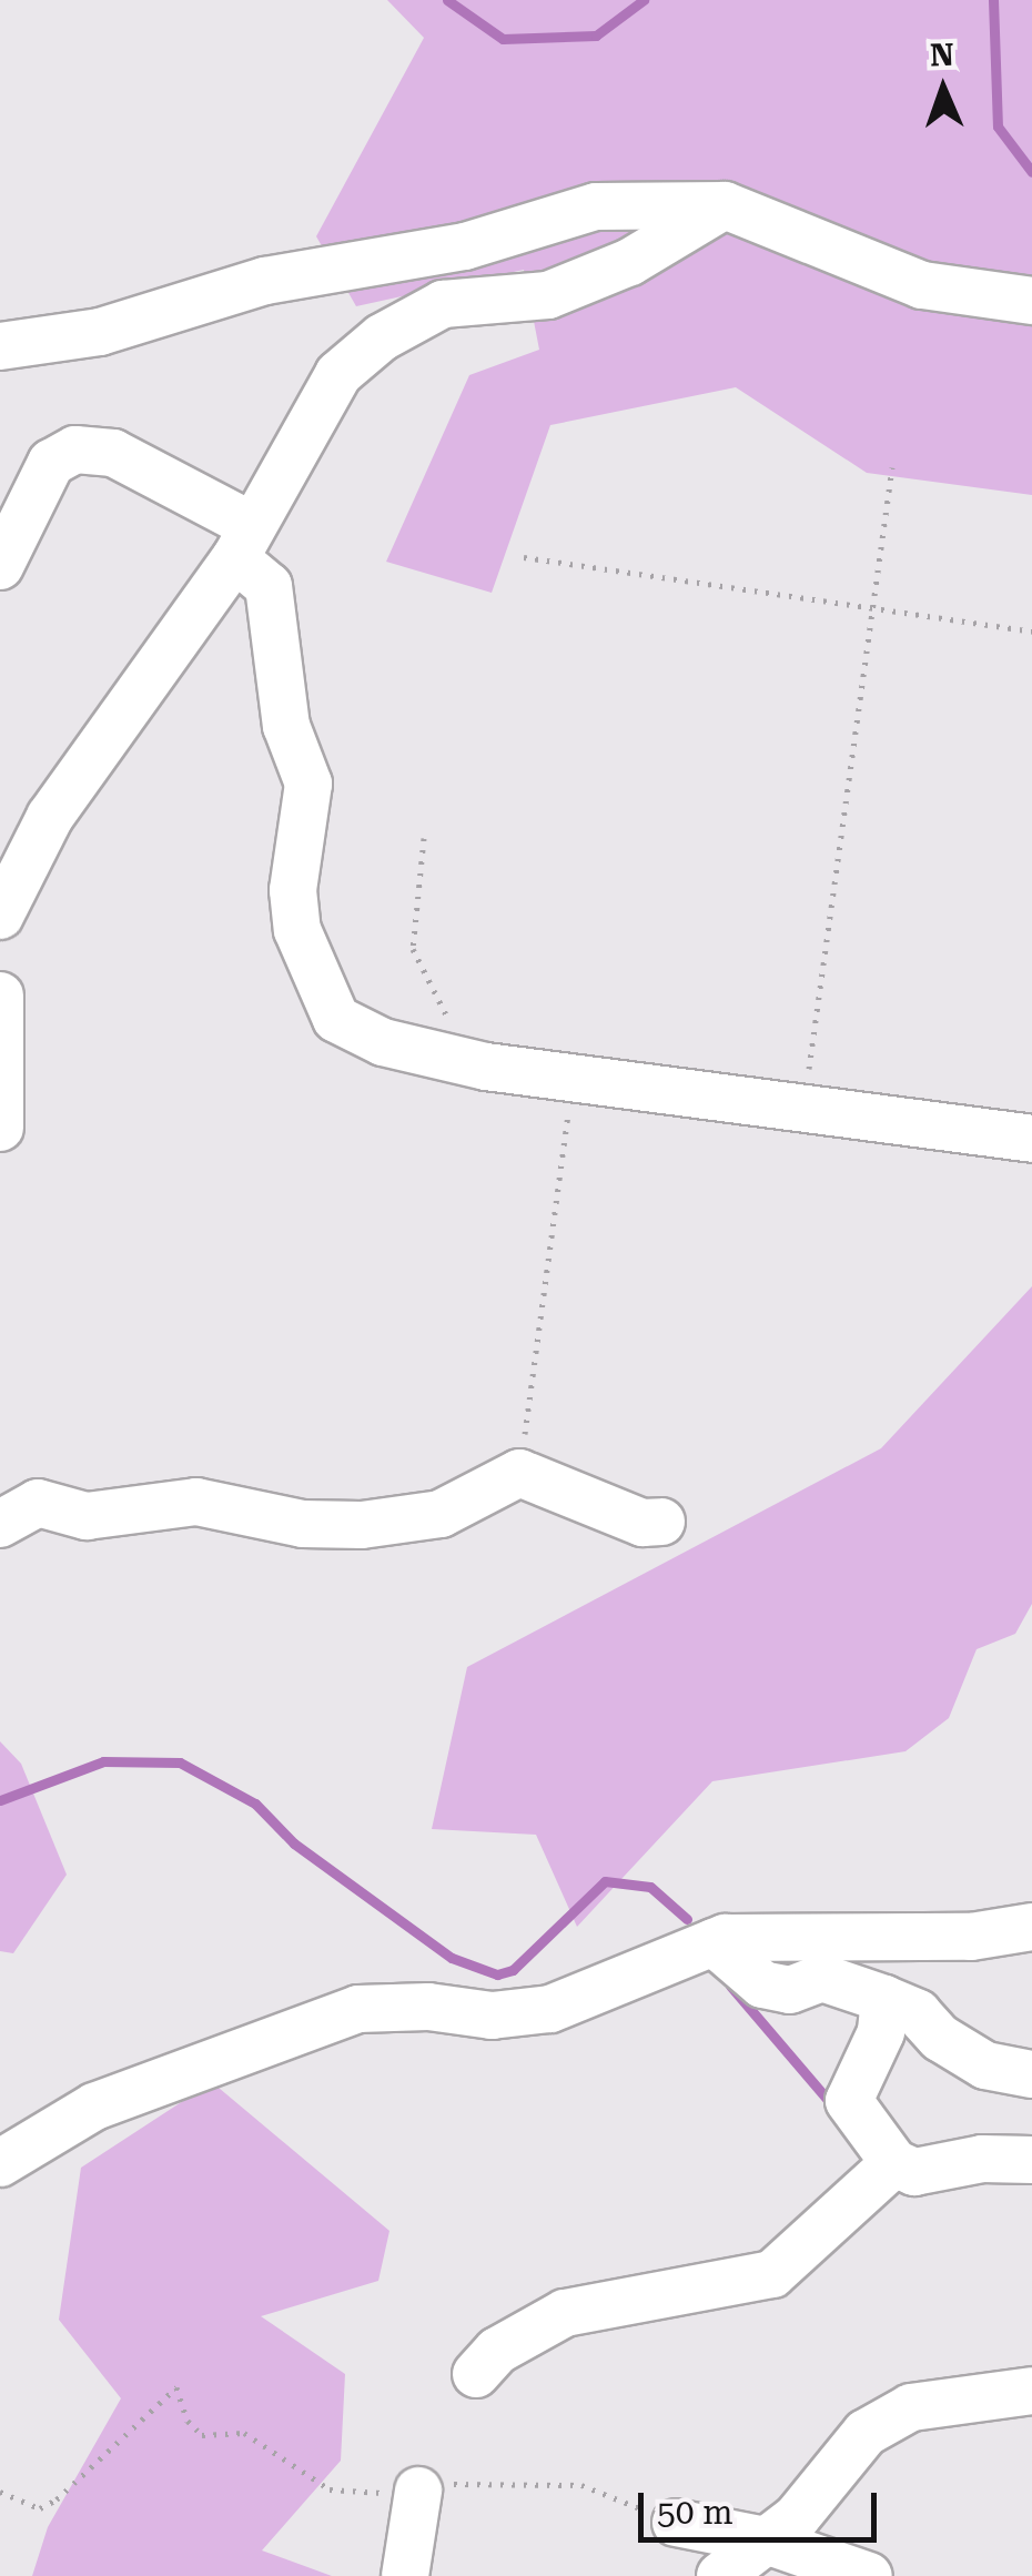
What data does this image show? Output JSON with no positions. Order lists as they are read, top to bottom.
{
  "scale_bar": "50 m",
  "north": "top"
}
